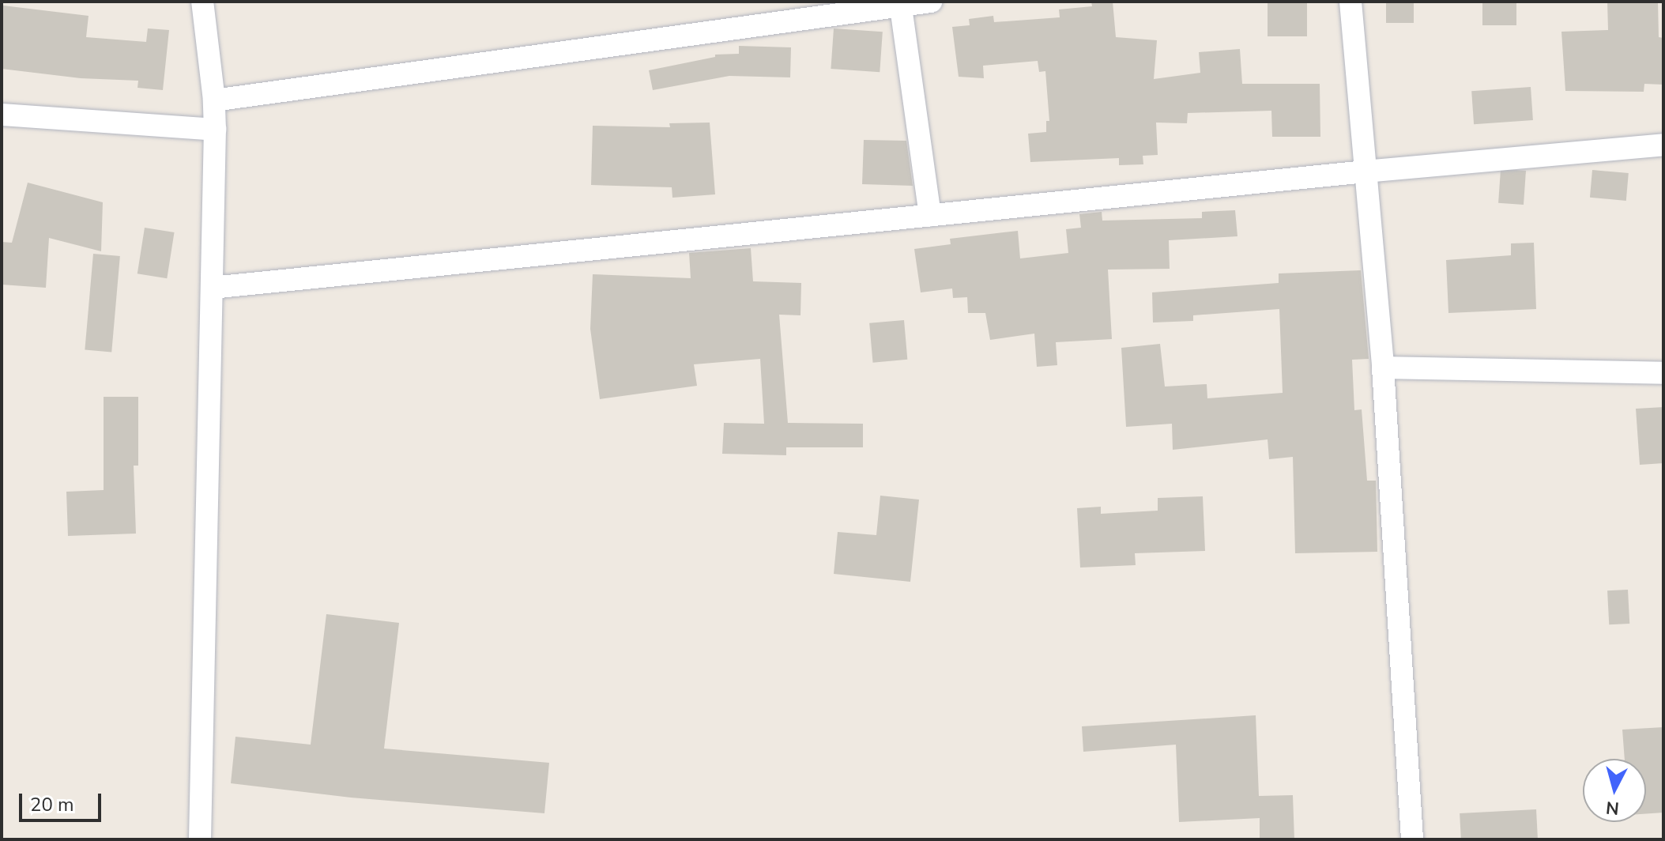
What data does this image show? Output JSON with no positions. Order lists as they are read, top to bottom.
{
  "scale_bar": "20 m",
  "north": "bottom"
}
